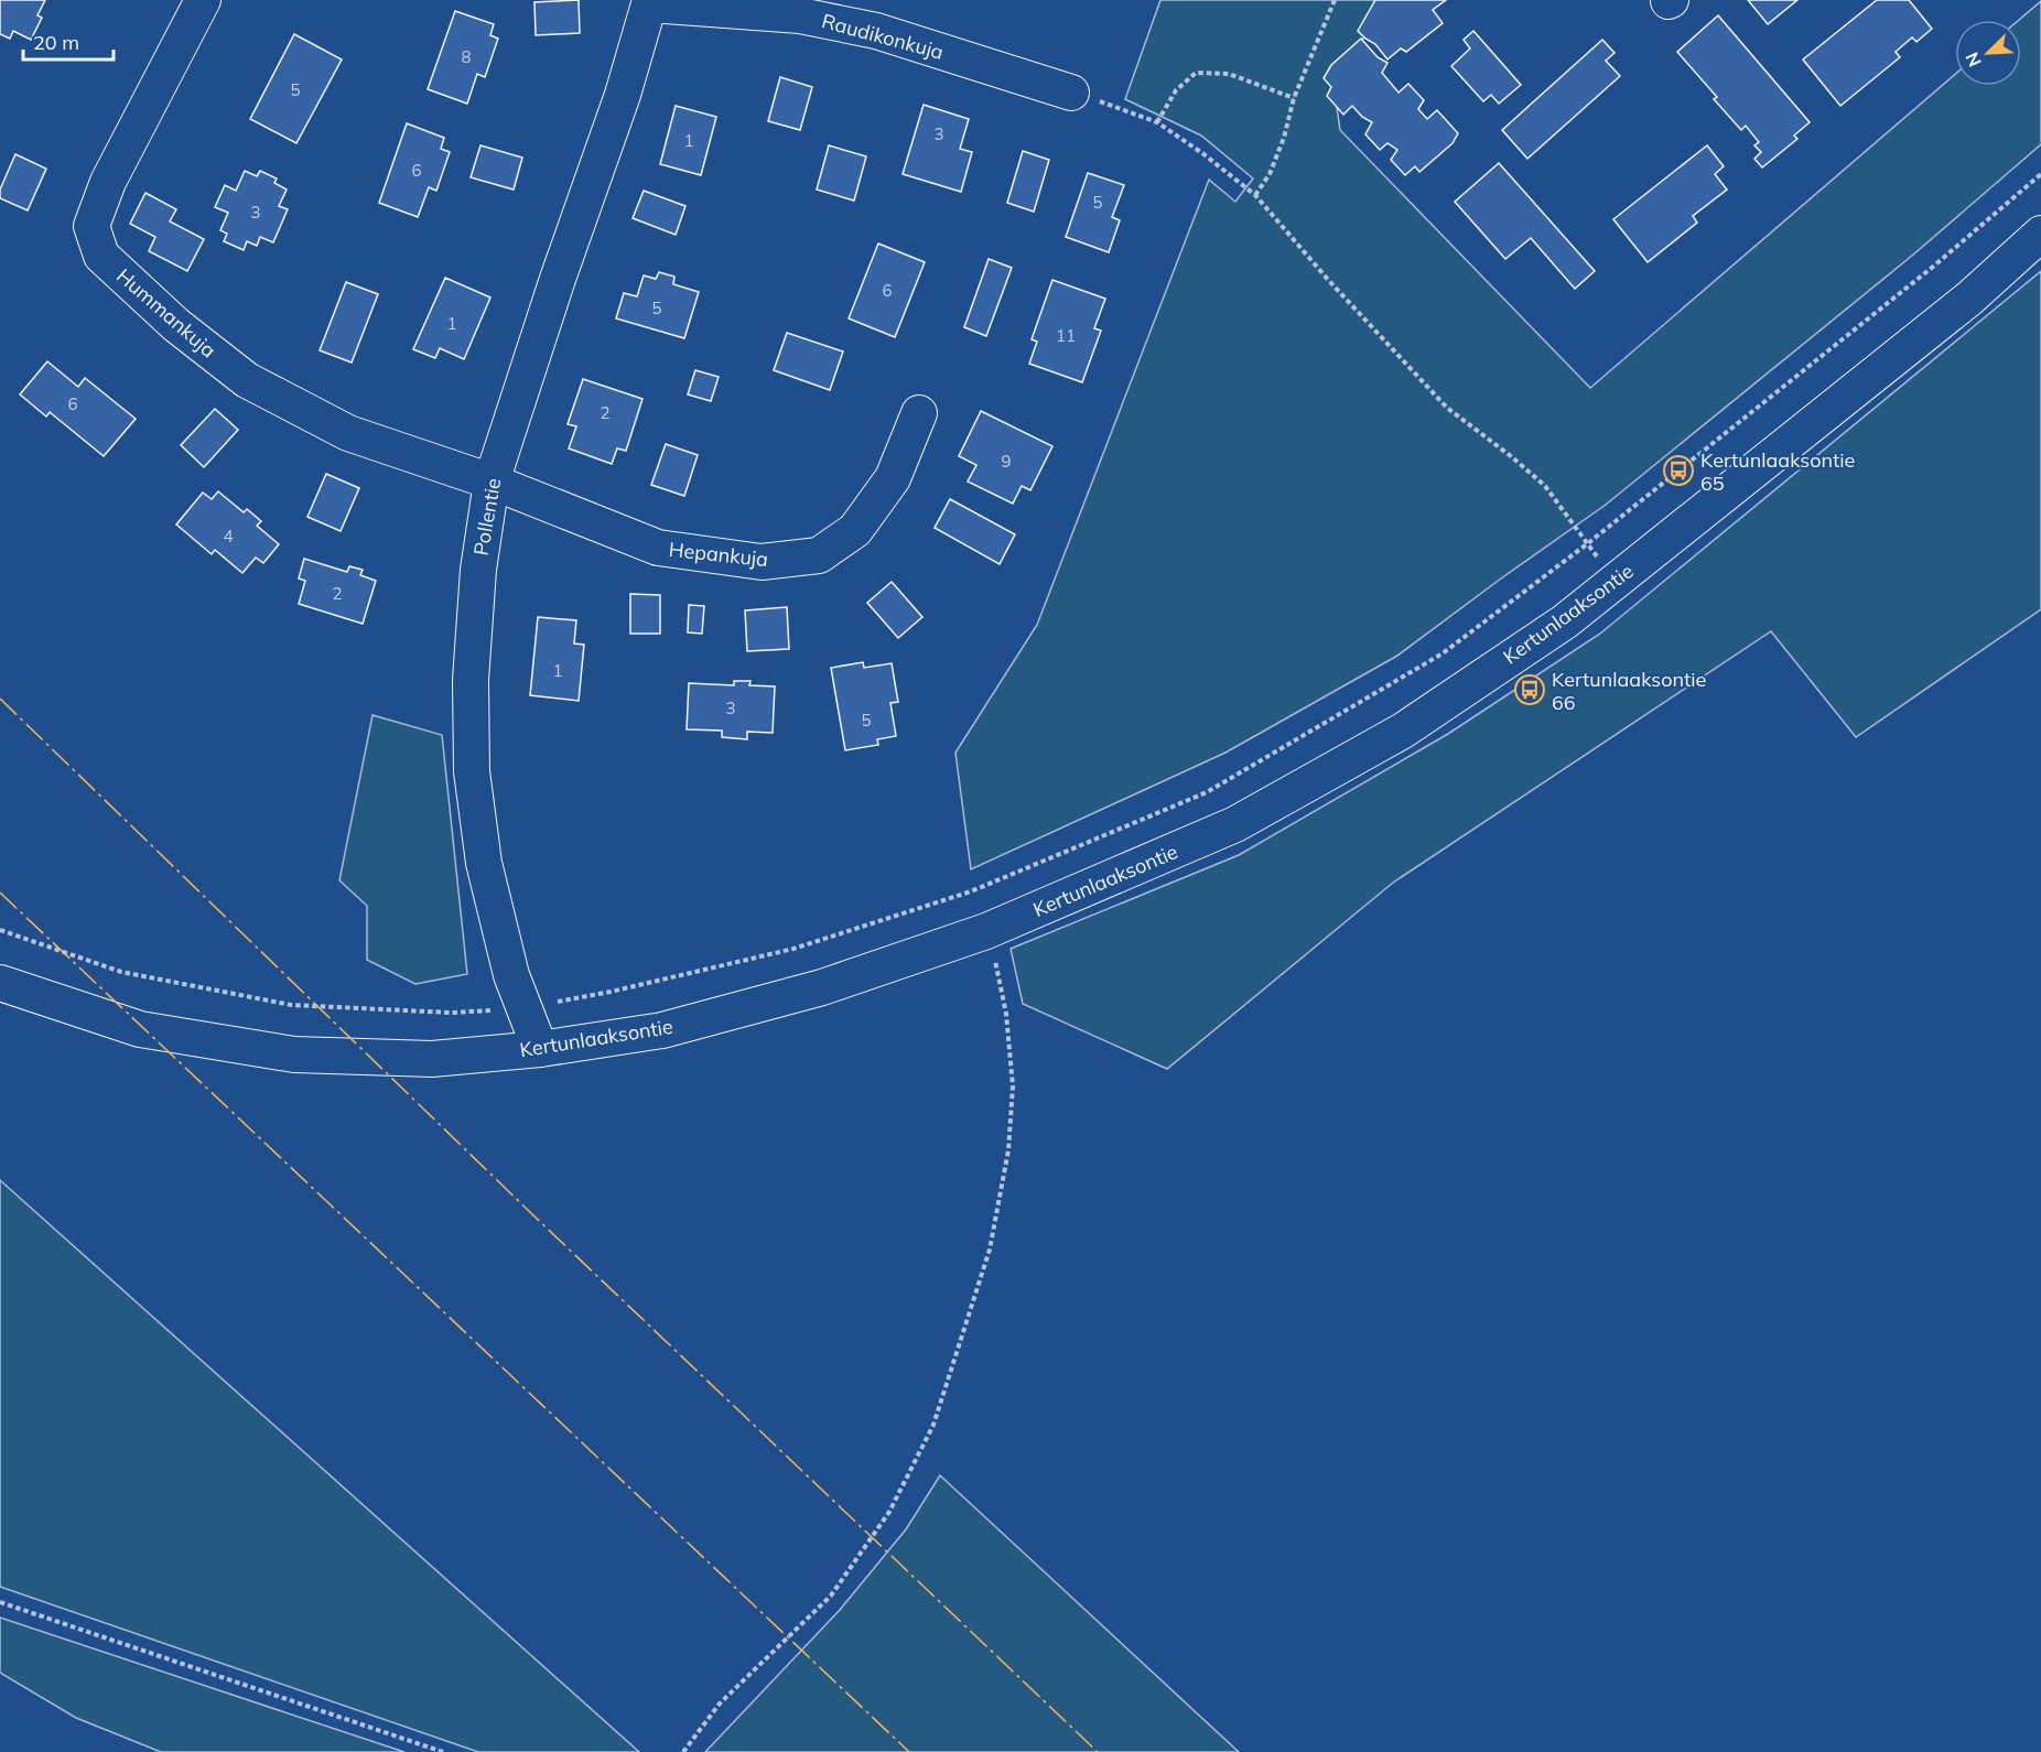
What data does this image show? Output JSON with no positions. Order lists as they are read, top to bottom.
{
  "streets": {
    "street": [
      "Raudikonkuja",
      "Hummankuja",
      "Pollentie",
      "Hepankuja",
      "Kertunlaaksontie"
    ]
  },
  "crossings": [
    ["Raudikonkuja", "Pollentie"],
    ["Hummankuja", "Pollentie"],
    ["Hummankuja", "Hepankuja"],
    ["Pollentie", "Hepankuja"],
    ["Pollentie", "Kertunlaaksontie"]
  ],
  "places": {
    "bus stop": ["Kertunlaaksontie 65", "Kertunlaaksontie 66"]
  },
  "house_numbers": [
    "8",
    "5",
    "3",
    "1",
    "6",
    "5",
    "3",
    "6",
    "5",
    "1",
    "11",
    "6",
    "2",
    "9",
    "4",
    "2",
    "1",
    "3",
    "5"
  ],
  "scale_bar": "20 m",
  "north": "bottom left"
}
